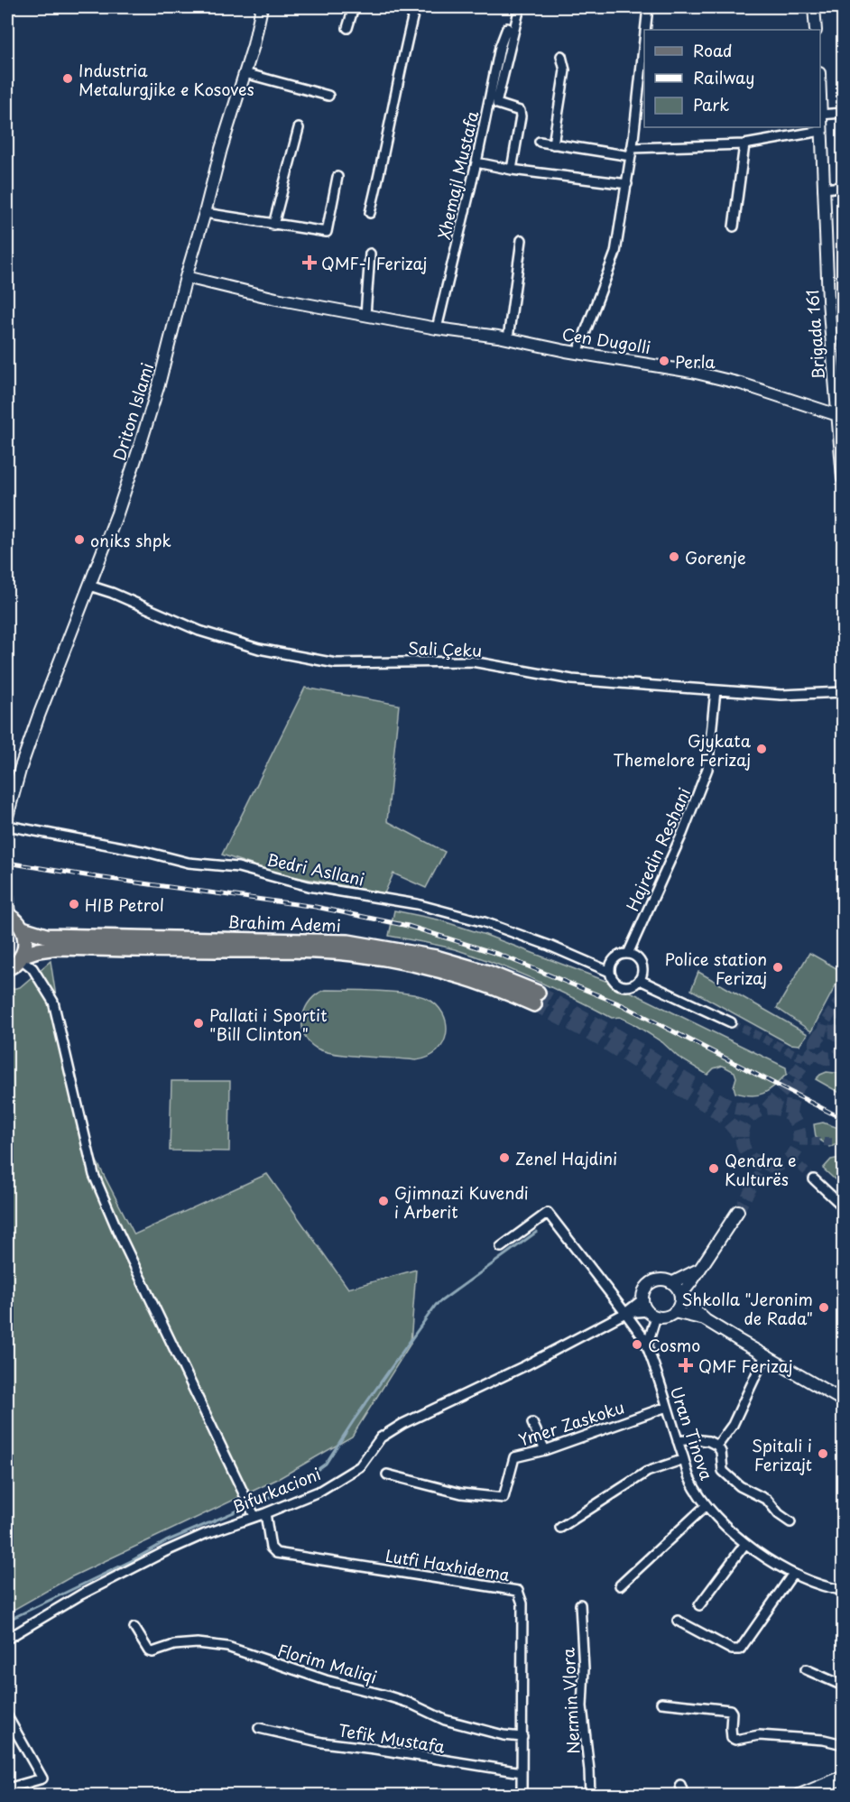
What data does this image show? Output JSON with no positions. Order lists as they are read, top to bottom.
{
  "streets": {
    "main road": ["Brahim Ademi"],
    "street": [
      "Xhemajl Mustafa",
      "Brigada 161",
      "Cen Dugolli",
      "Driton Islami",
      "Sali Çeku",
      "Hajredin Reshani",
      "Bedri Asllani",
      "Ymer Zaskoku",
      "Uran Tinova",
      "Bifurkacioni",
      "Lutfi Haxhidema",
      "Florim Maliqi",
      "Nermin Vlora",
      "Tefik Mustafa"
    ]
  },
  "crossings": [
    ["Xhemajl Mustafa", "Cen Dugolli"],
    ["Brigada 161", "Cen Dugolli"],
    ["Cen Dugolli", "Driton Islami"],
    ["Driton Islami", "Sali Çeku"],
    ["Sali Çeku", "Hajredin Reshani"],
    ["Hajredin Reshani", "Bedri Asllani"],
    ["Ymer Zaskoku", "Uran Tinova"],
    ["Bifurkacioni", "Lutfi Haxhidema"],
    ["Lutfi Haxhidema", "Florim Maliqi"],
    ["Lutfi Haxhidema", "Tefik Mustafa"]
  ],
  "places": {
    "other": [
      "Industria Metalurgjike e Kosoves",
      "Perla",
      "oniks shpk",
      "Gorenje",
      "Gjykata Themelore Ferizaj",
      "HIB Petrol",
      "Police station Ferizaj",
      "Pallati i Sportit \"Bill Clinton\"",
      "Zenel Hajdini",
      "Qendra e Kulturës",
      "Gjimnazi Kuvendi i Arberit",
      "Shkolla \"Jeronim de Rada\"",
      "Cosmo",
      "Spitali i Ferizajt"
    ],
    "health": ["QMF-I Ferizaj", "QMF Ferizaj"]
  },
  "legend": ["Road", "Railway", "Park"]
}
